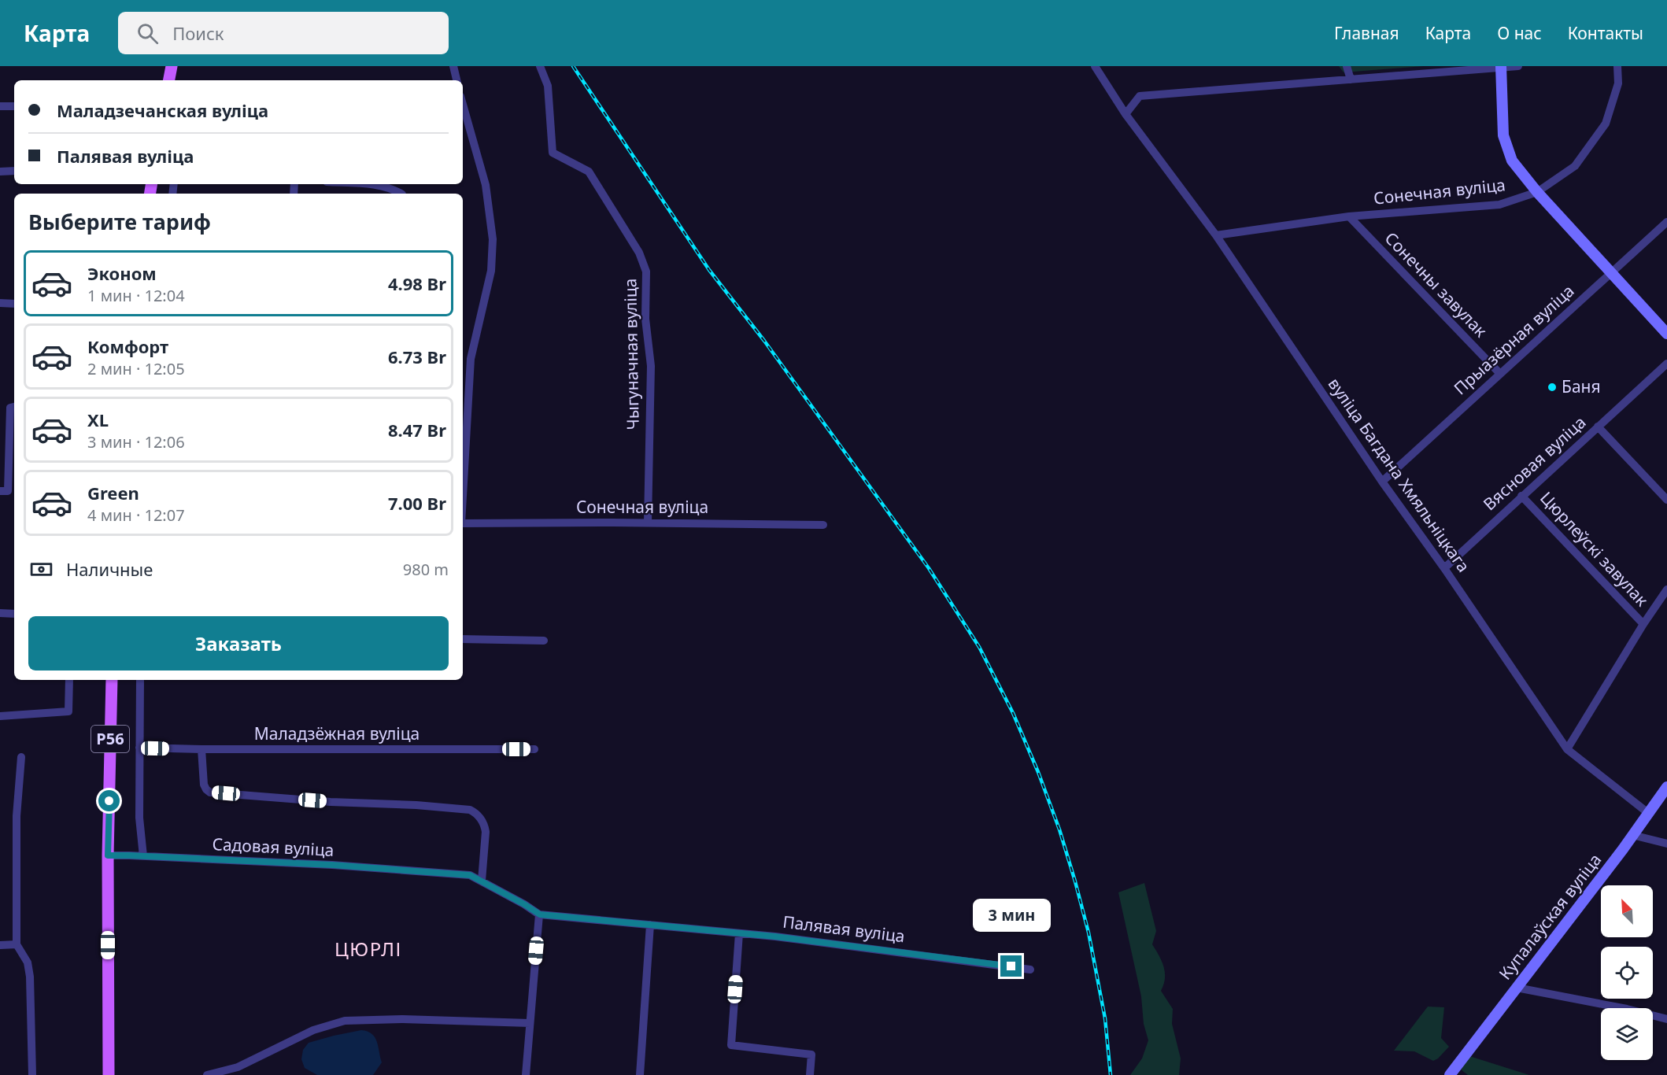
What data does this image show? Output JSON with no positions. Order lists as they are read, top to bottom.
{
  "streets": {
    "main road": ["Р56"],
    "street": [
      "Сонечная вуліца",
      "Сонечны завулак",
      "Прыазёрная вуліца",
      "Чыгуначная вуліца",
      "Вясновая вуліца",
      "вуліца Багдана Хмяльніцкага",
      "Цюрлеўскі завулак",
      "Маладзёжная вуліца",
      "Садовая вуліца",
      "Купалаўская вуліца",
      "Палявая вуліца"
    ]
  },
  "crossings": [
    ["Сонечная вуліца", "Сонечны завулак"],
    ["Сонечная вуліца", "Чыгуначная вуліца"],
    ["Сонечная вуліца", "вуліца Багдана Хмяльніцкага"],
    ["Сонечны завулак", "Прыазёрная вуліца"],
    ["Прыазёрная вуліца", "вуліца Багдана Хмяльніцкага"],
    ["Вясновая вуліца", "вуліца Багдана Хмяльніцкага"],
    ["Вясновая вуліца", "Цюрлеўскі завулак"],
    ["вуліца Багдана Хмяльніцкага", "Купалаўская вуліца"],
    ["Р56", "Садовая вуліца"],
    ["Садовая вуліца", "Палявая вуліца"]
  ],
  "districts": ["ЦЮРЛІ"],
  "places": ["Баня"],
  "north": "top left",
  "page": {
    "header": "Карта",
    "search": "Поиск",
    "nav": [
      "Главная",
      "Карта",
      "О нас",
      "Контакты"
    ],
    "banner": ["Маладзечанская вуліца", "Палявая вуліца"],
    "heading": "Выберите тариф",
    "list": [
      {
        "name": "Эконом",
        "note": "1 мин · 12:04",
        "value": "4.98 Br"
      },
      {
        "name": "Комфорт",
        "note": "2 мин · 12:05",
        "value": "6.73 Br"
      },
      {
        "name": "XL",
        "note": "3 мин · 12:06",
        "value": "8.47 Br"
      },
      {
        "name": "Green",
        "note": "4 мин · 12:07",
        "value": "7.00 Br"
      }
    ],
    "pay": ["Наличные", "980 m"],
    "buttons": "Заказать",
    "bubble": "3 мин"
  }
}
